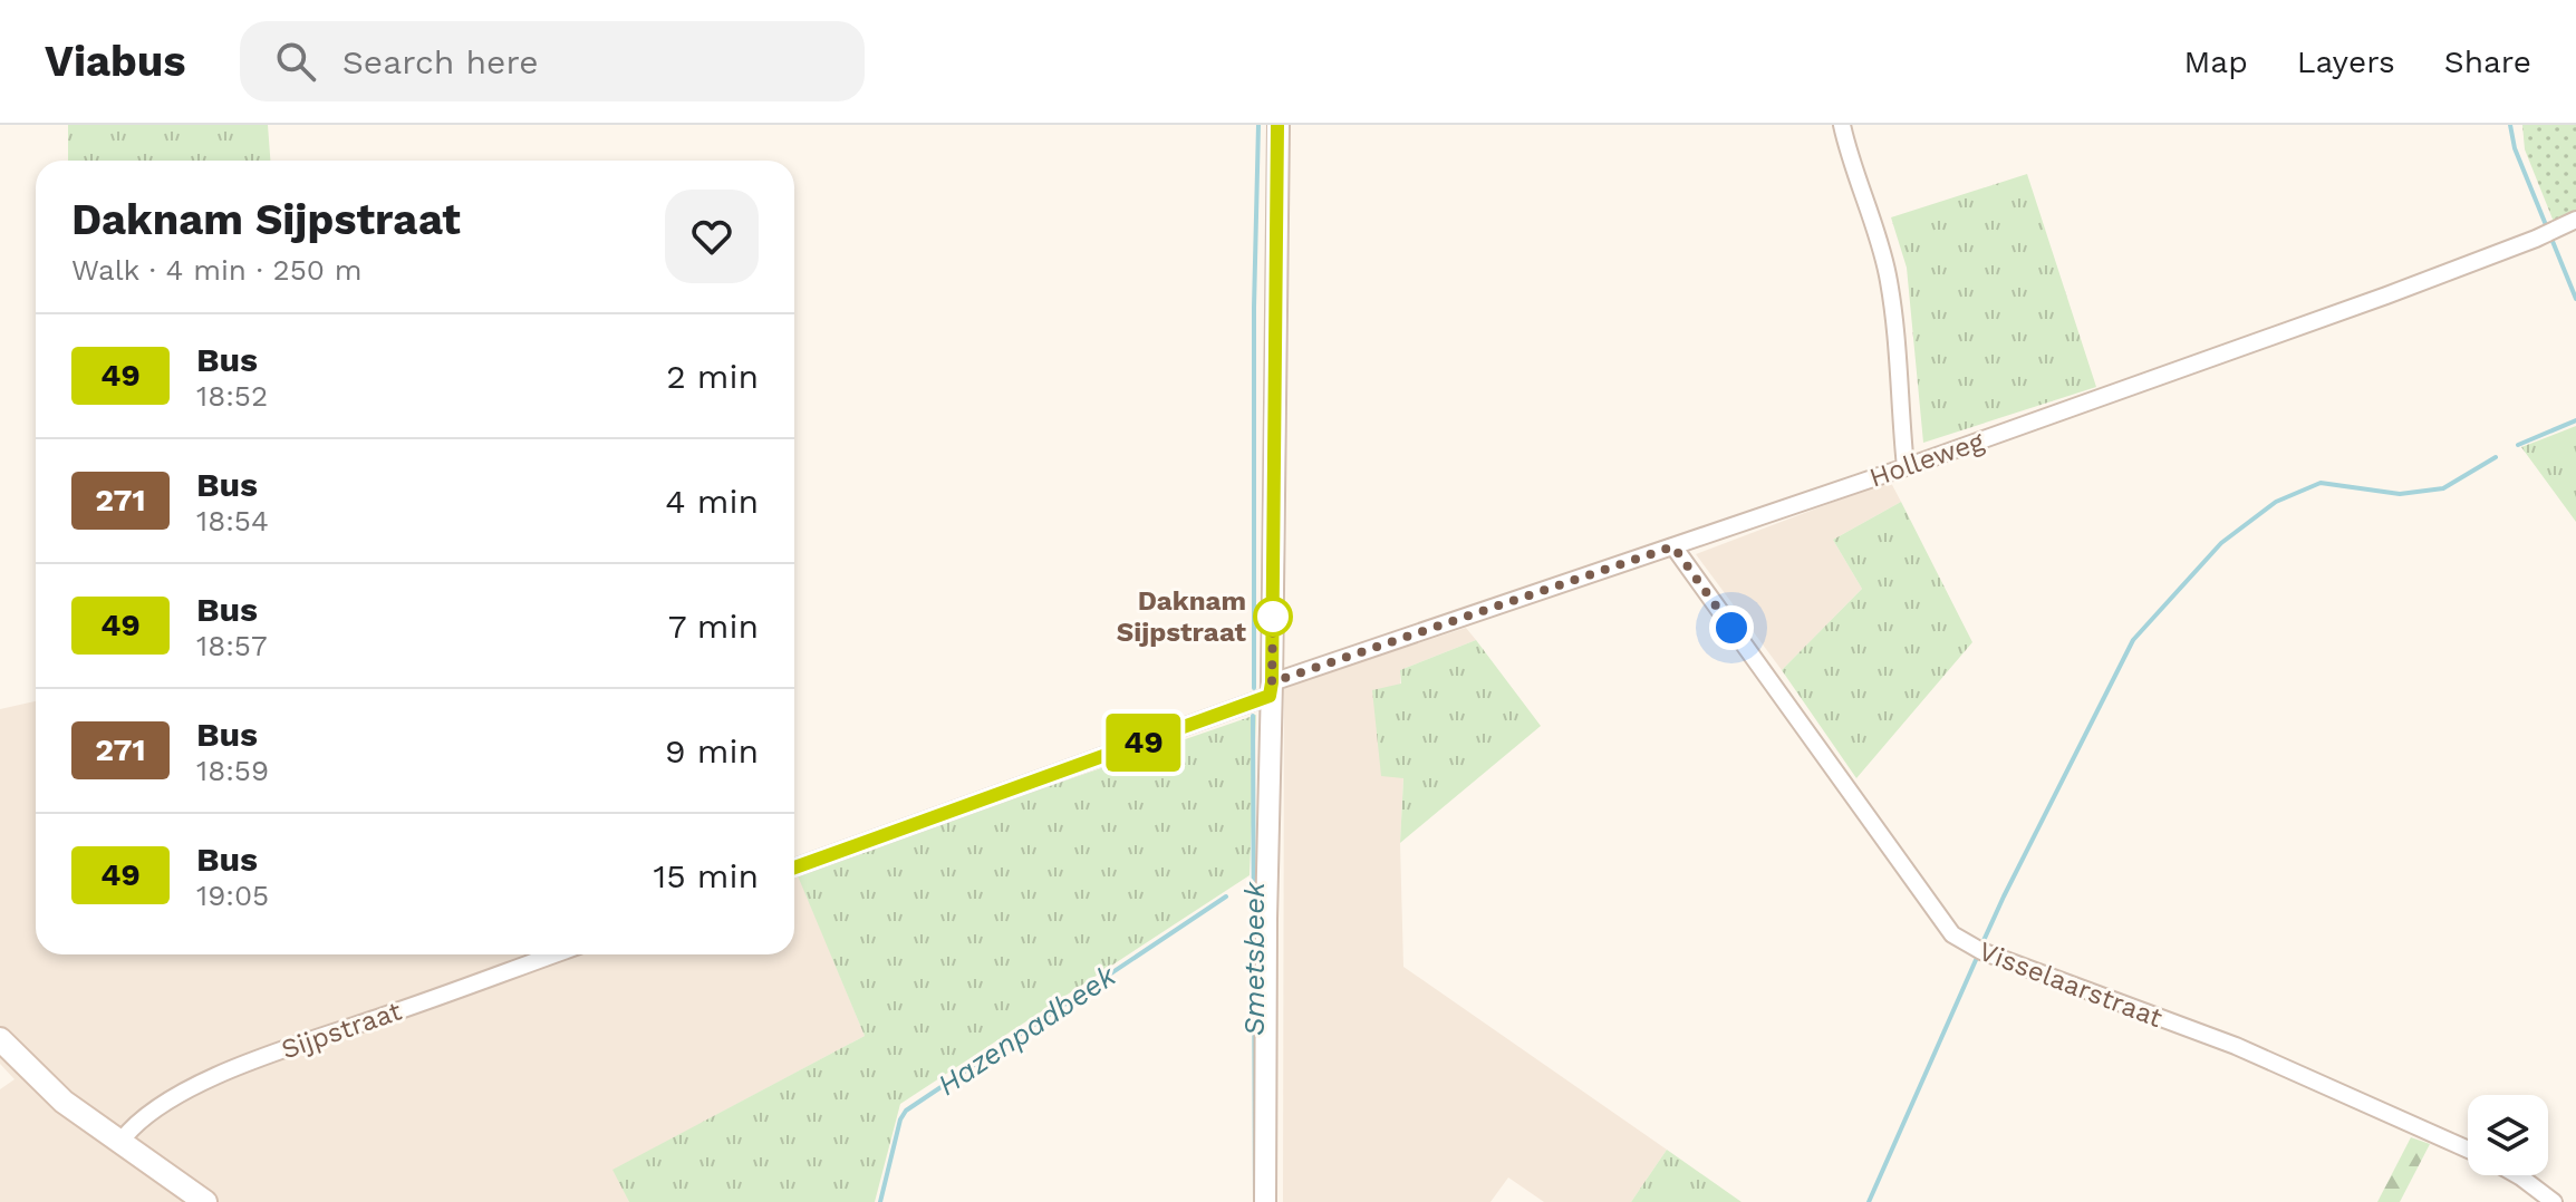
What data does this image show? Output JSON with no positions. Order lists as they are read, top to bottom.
{
  "streets": {
    "street": ["Holleweg", "Visselaarstraat", "Sijpstraat"]
  },
  "crossings": [
    ["Holleweg", "Visselaarstraat"]
  ],
  "water": ["Smetsbeek", "Hazenpadbeek"],
  "places": ["Daknam Sijpstraat"],
  "lines": ["bus line 49"],
  "page": {
    "header": "Viabus",
    "search": "Search here",
    "nav": ["Map", "Layers", "Share"],
    "on_map": "49",
    "heading": ["Daknam Sijpstraat", "Walk · 4 min · 250 m"],
    "list": [
      {
        "mark": "49",
        "name": "Bus",
        "note": "18:52",
        "value": "2 min"
      },
      {
        "mark": "271",
        "name": "Bus",
        "note": "18:54",
        "value": "4 min"
      },
      {
        "mark": "49",
        "name": "Bus",
        "note": "18:57",
        "value": "7 min"
      },
      {
        "mark": "271",
        "name": "Bus",
        "note": "18:59",
        "value": "9 min"
      },
      {
        "mark": "49",
        "name": "Bus",
        "note": "19:05",
        "value": "15 min"
      }
    ]
  }
}
